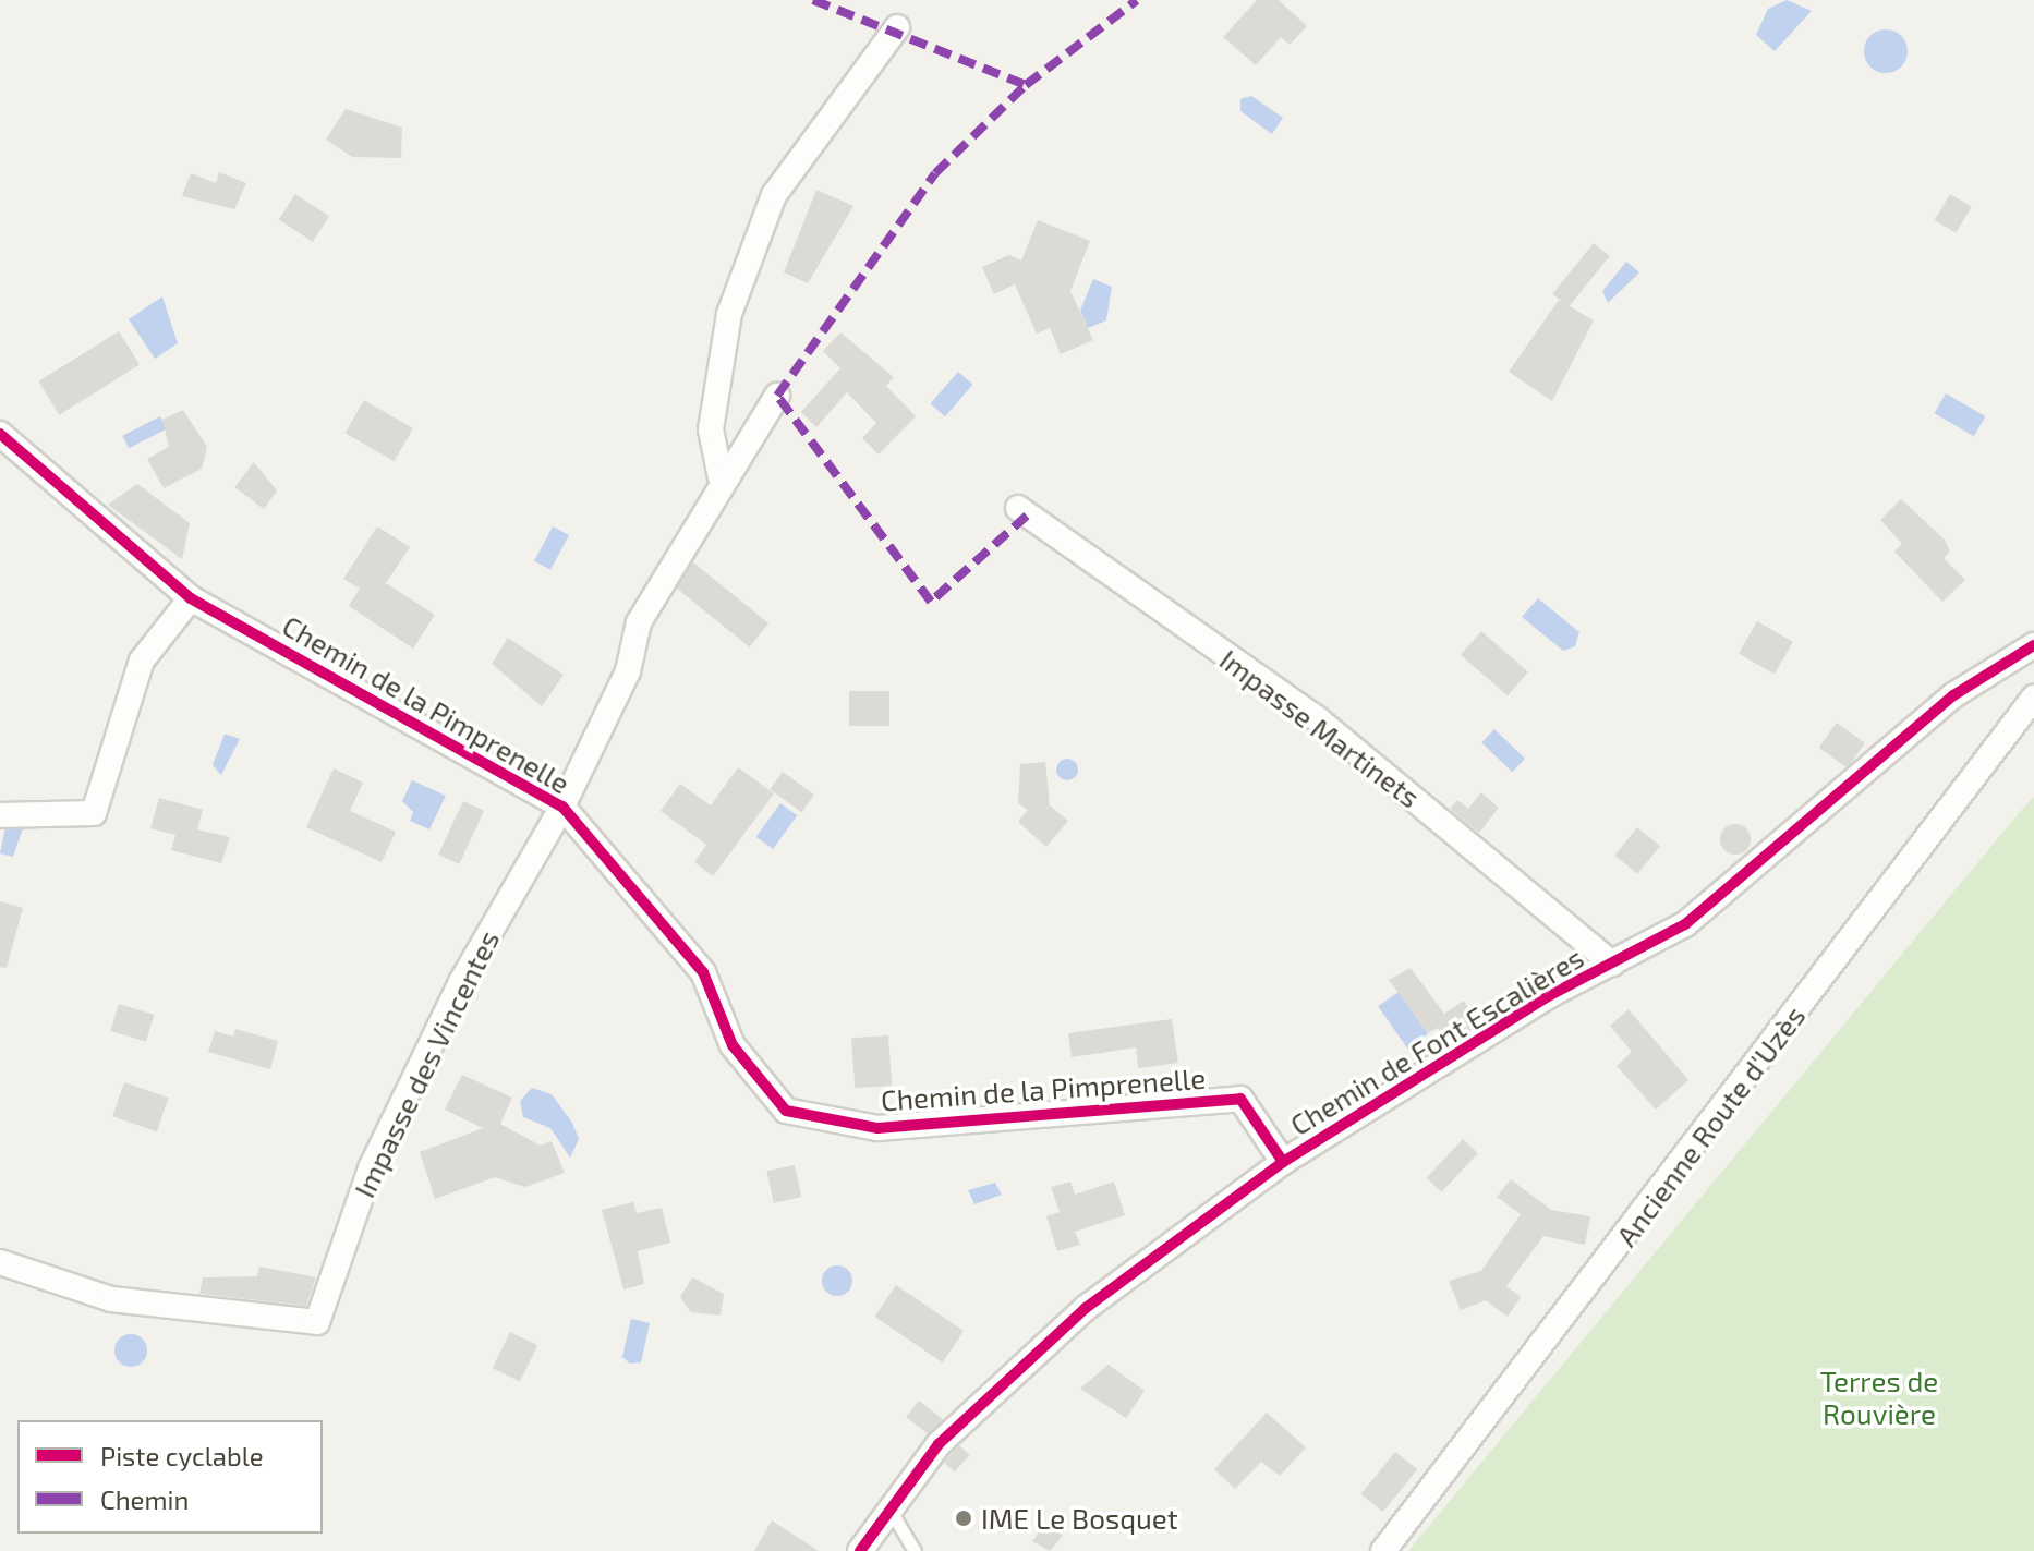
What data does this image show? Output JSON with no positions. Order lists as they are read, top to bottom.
{
  "streets": {
    "street": [
      "Chemin de la Pimprenelle",
      "Impasse Martinets",
      "Chemin de Font Escalières",
      "Impasse des Vincentes",
      "Ancienne Route d'Uzès"
    ]
  },
  "crossings": [
    ["Chemin de la Pimprenelle", "Chemin de Font Escalières"],
    ["Chemin de la Pimprenelle", "Impasse des Vincentes"],
    ["Impasse Martinets", "Chemin de Font Escalières"]
  ],
  "parks": ["Terres de Rouvière"],
  "places": ["IME Le Bosquet"],
  "legend": ["Piste cyclable", "Chemin"]
}
